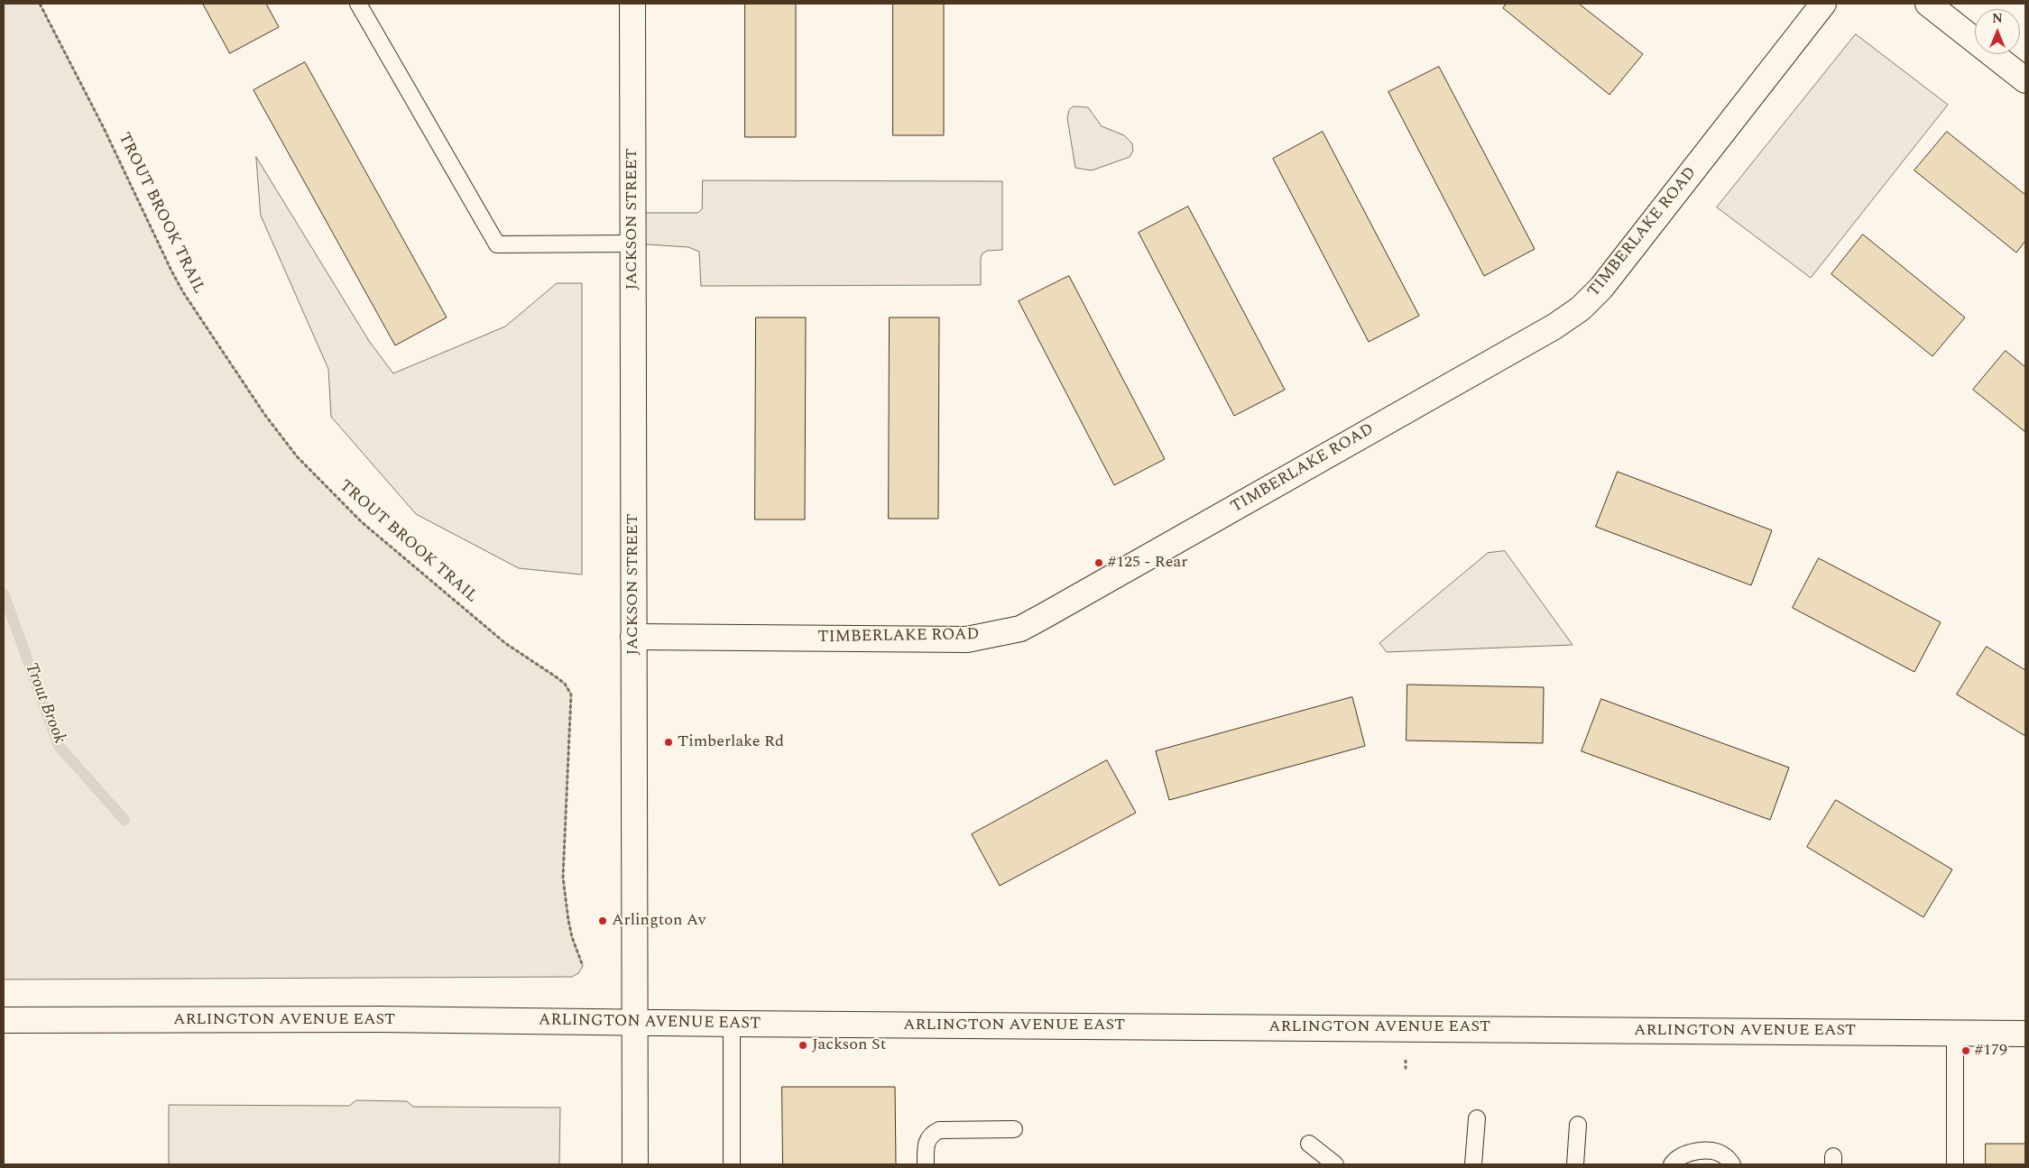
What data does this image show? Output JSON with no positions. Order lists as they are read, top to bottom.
{
  "streets": {
    "street": ["JACKSON STREET", "TIMBERLAKE ROAD", "ARLINGTON AVENUE EAST"],
    "path": ["TROUT BROOK TRAIL"]
  },
  "crossings": [
    ["JACKSON STREET", "TIMBERLAKE ROAD"],
    ["JACKSON STREET", "ARLINGTON AVENUE EAST"]
  ],
  "water": ["Trout Brook"],
  "places": [
    "#125 - Rear",
    "Timberlake Rd",
    "Arlington Av",
    "Jackson St",
    "#179"
  ],
  "north": "top"
}
